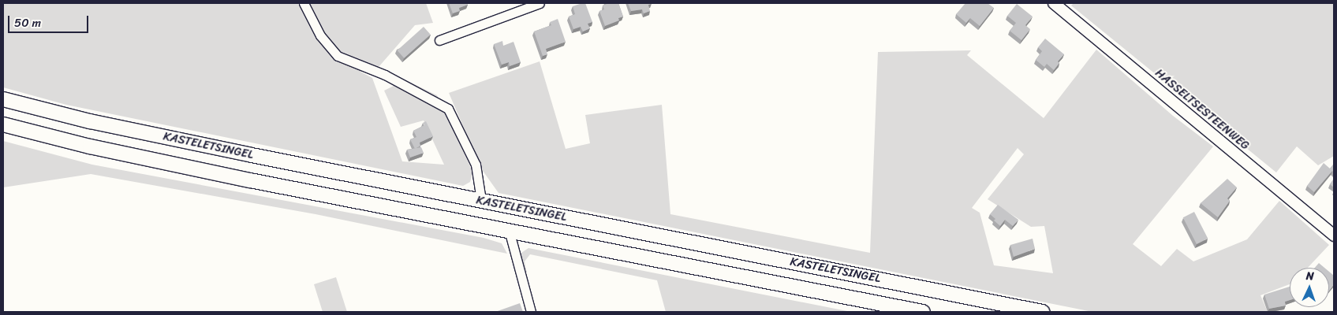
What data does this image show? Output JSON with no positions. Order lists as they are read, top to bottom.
{
  "streets": {
    "main road": ["KASTELETSINGEL"],
    "street": ["HASSELTSESTEENWEG"]
  },
  "scale_bar": "50 m",
  "north": "top"
}
